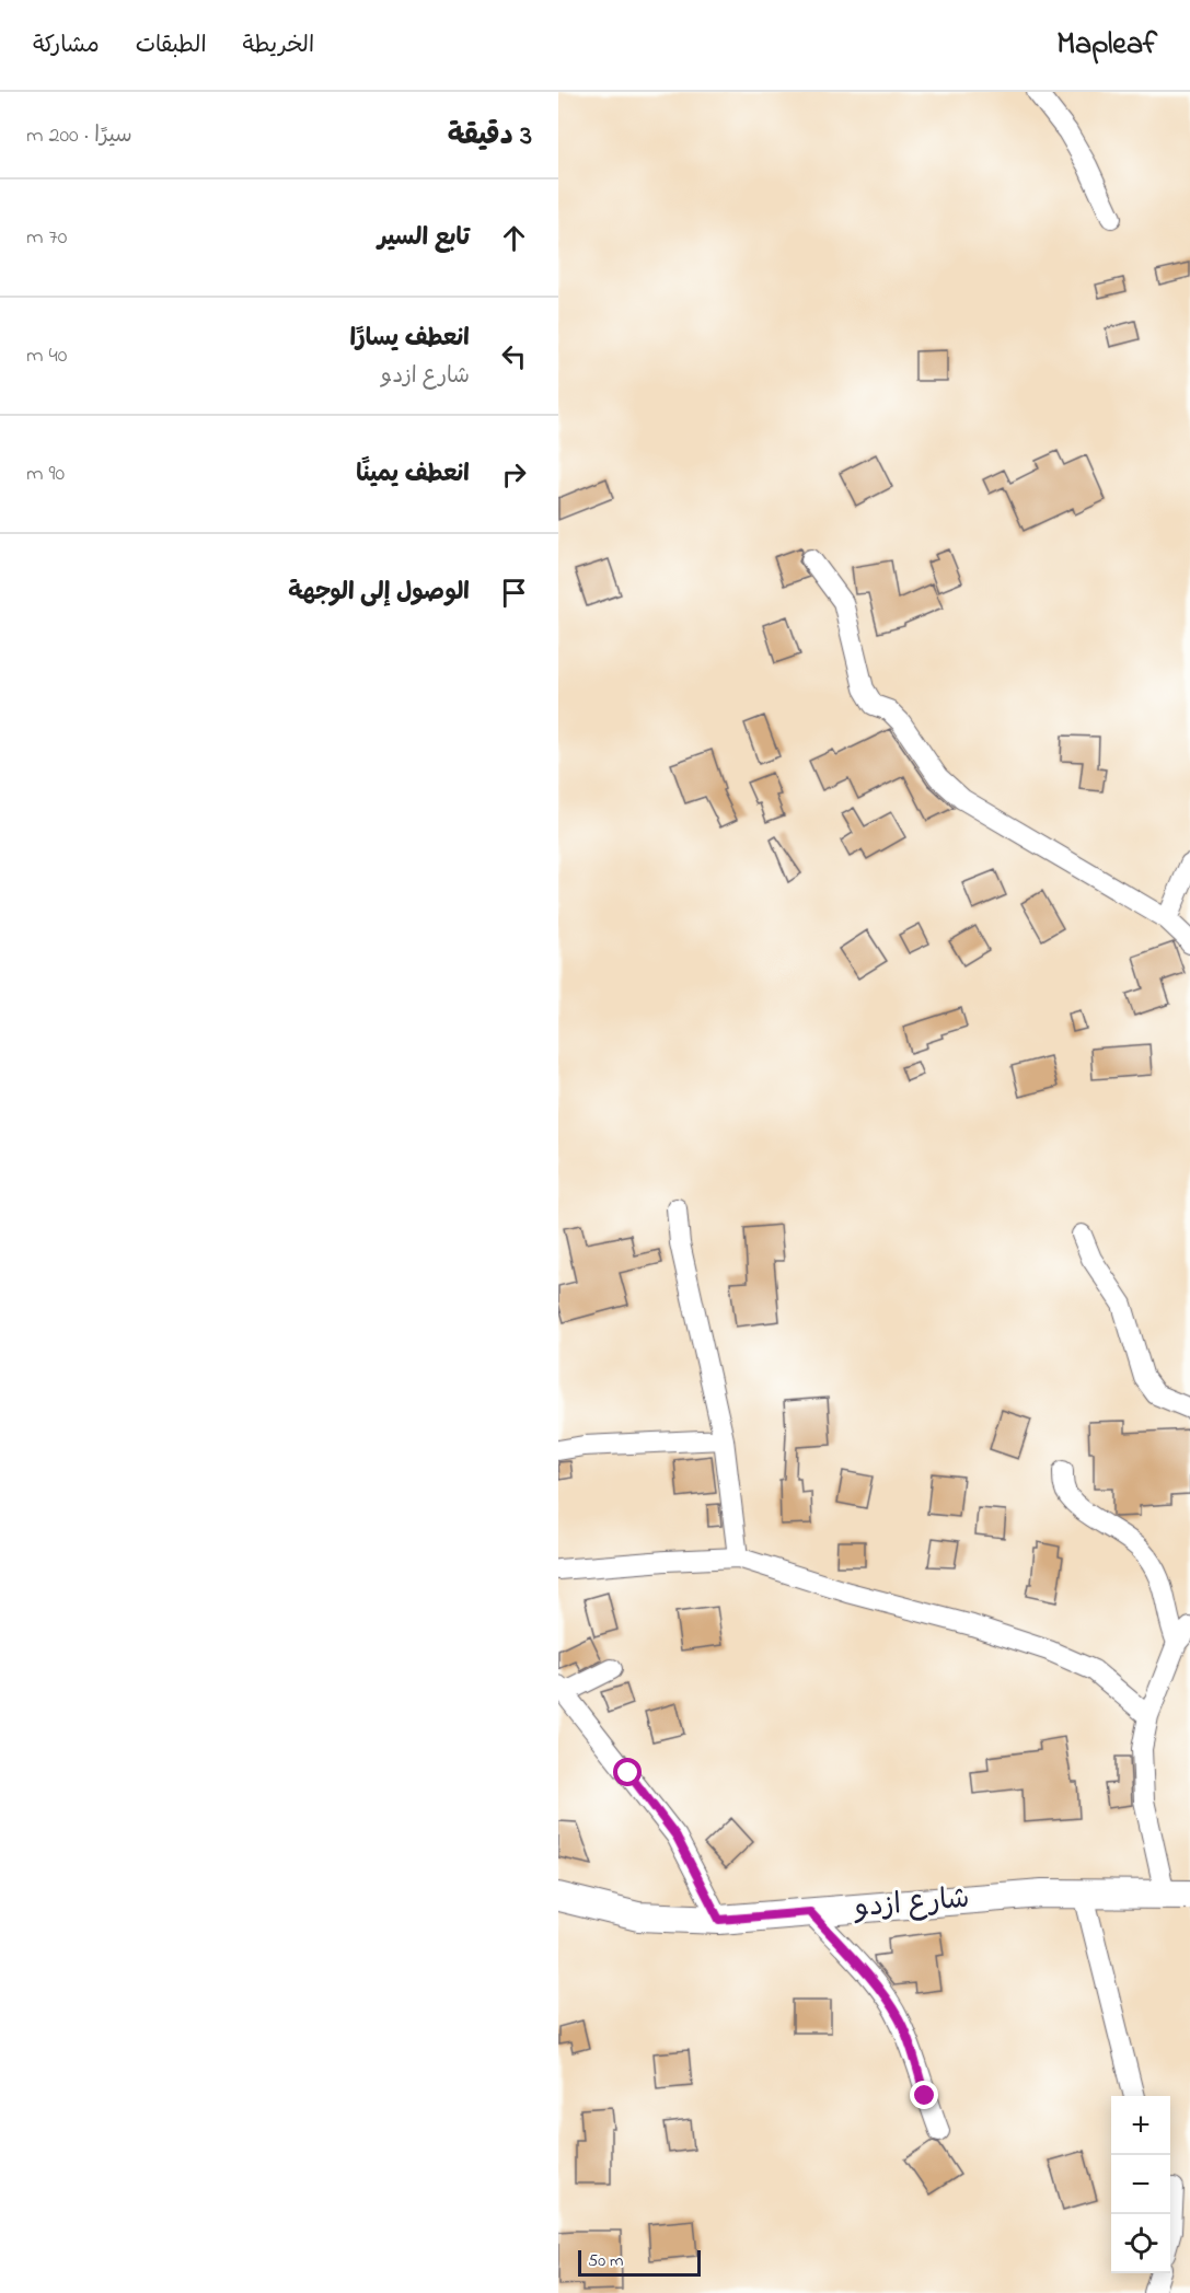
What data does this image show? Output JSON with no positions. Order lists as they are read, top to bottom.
{
  "streets": {
    "street": ["شارع ازدو"]
  },
  "scale_bar": "50 m",
  "page": {
    "header": "Mapleaf",
    "nav": ["الخريطة", "الطبقات", "مشاركة"],
    "heading": ["3 دقيقة", "سيرًا · 200 m"],
    "list": [
      ["تابع السير", "70 m"],
      ["انعطف يسارًا", "شارع ازدو", "40 m"],
      ["انعطف يمينًا", "90 m"],
      "الوصول إلى الوجهة"
    ],
    "map_buttons": ["+", "−"],
    "scale": "50 m"
  }
}
